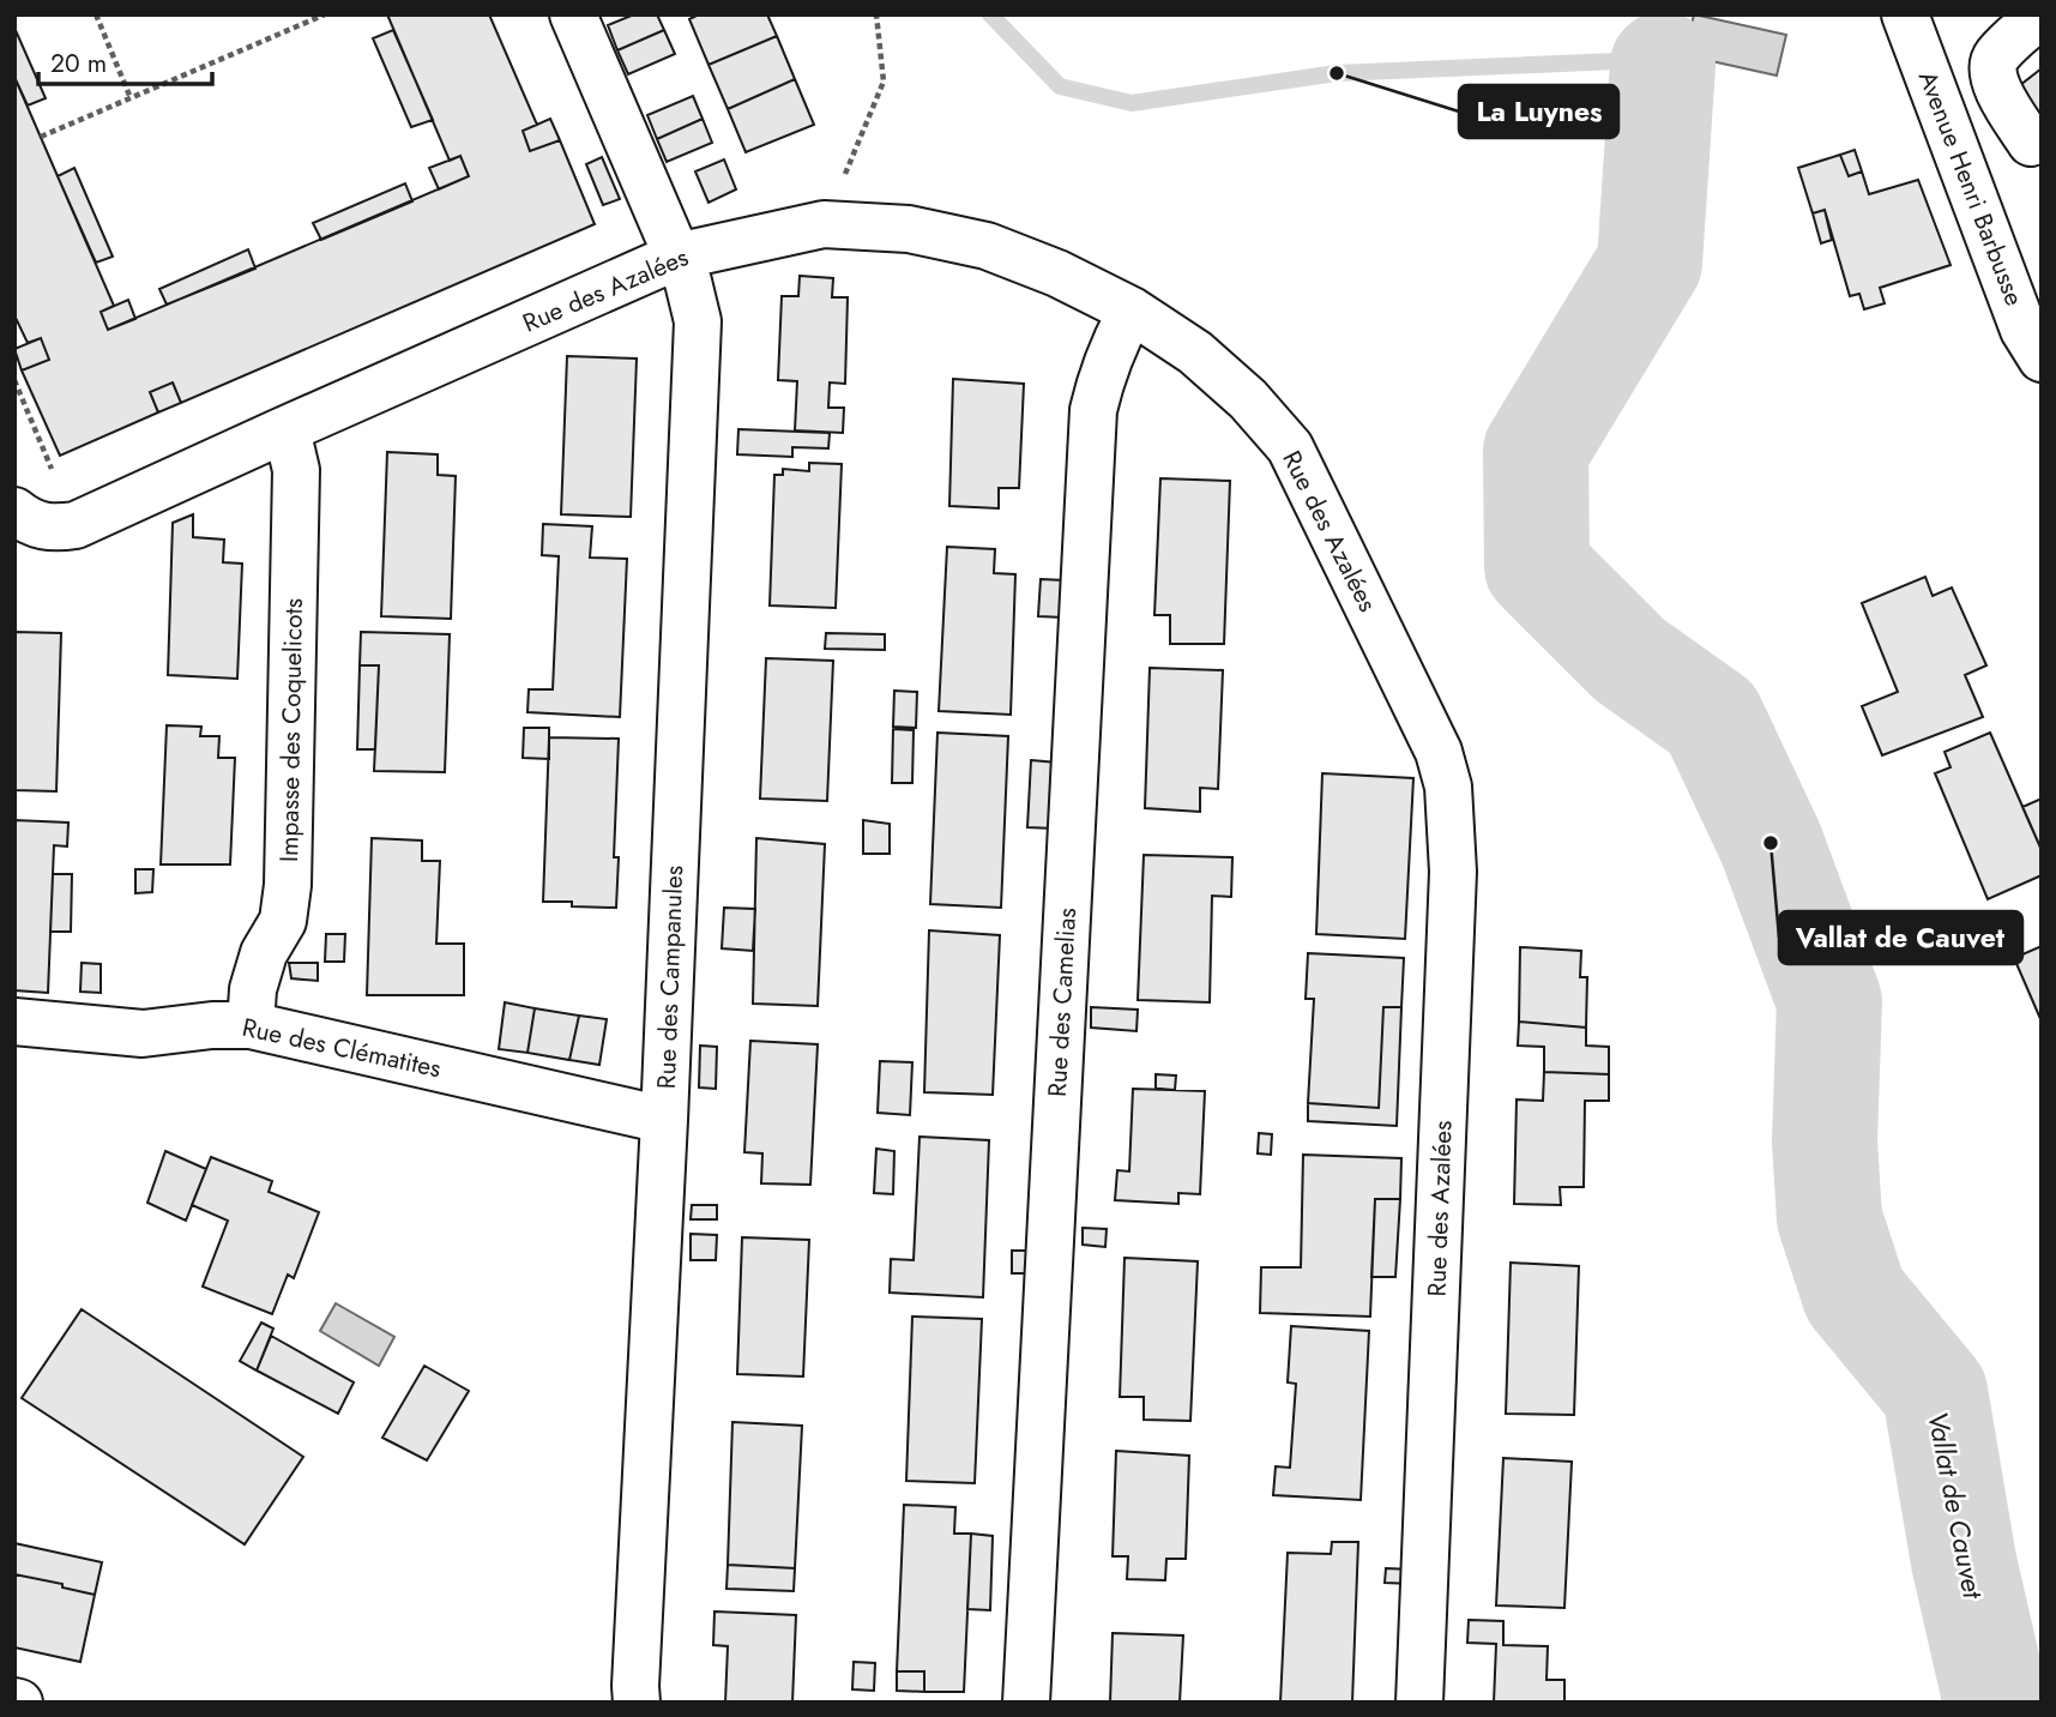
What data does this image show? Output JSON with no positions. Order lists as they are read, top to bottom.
{
  "streets": {
    "street": [
      "Avenue Henri Barbusse",
      "Rue des Azalées",
      "Impasse des Coquelicots",
      "Rue des Campanules",
      "Rue des Camelias",
      "Rue des Clématites"
    ]
  },
  "crossings": [
    ["Rue des Azalées", "Impasse des Coquelicots"],
    ["Rue des Azalées", "Rue des Campanules"],
    ["Rue des Azalées", "Rue des Camelias"],
    ["Impasse des Coquelicots", "Rue des Clématites"],
    ["Rue des Campanules", "Rue des Clématites"]
  ],
  "water": ["Vallat de Cauvet"],
  "places": ["La Luynes", "Vallat de Cauvet"],
  "scale_bar": "20 m"
}
